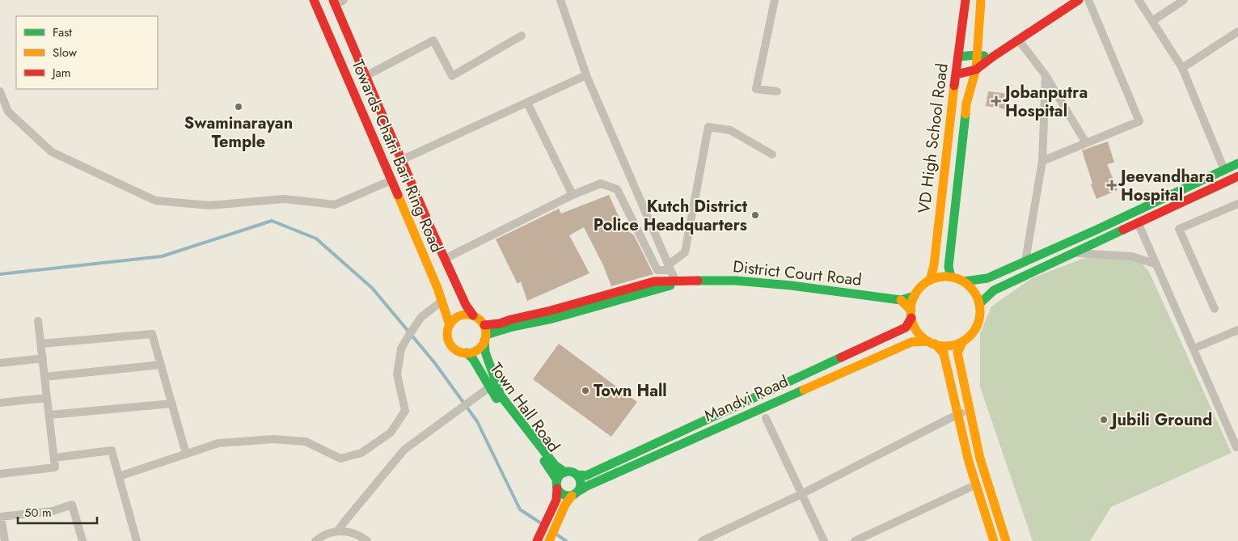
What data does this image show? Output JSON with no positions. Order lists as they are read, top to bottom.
{
  "streets": {
    "main road": [
      "VD High School Road",
      "Towards Chatri Bari Ring Road",
      "District Court Road",
      "Mandvi Road",
      "Town Hall Road"
    ]
  },
  "crossings": [
    ["VD High School Road", "Mandvi Road"],
    ["Towards Chatri Bari Ring Road", "District Court Road"],
    ["Towards Chatri Bari Ring Road", "Town Hall Road"],
    ["District Court Road", "Town Hall Road"],
    ["Mandvi Road", "Town Hall Road"]
  ],
  "places": {
    "health": ["Jobanputra Hospital", "Jeevandhara Hospital"],
    "other": [
      "Swaminarayan Temple",
      "Kutch District Police Headquarters",
      "Town Hall",
      "Jubili Ground"
    ]
  },
  "legend": ["Fast", "Slow", "Jam"],
  "scale_bar": "50 m"
}
